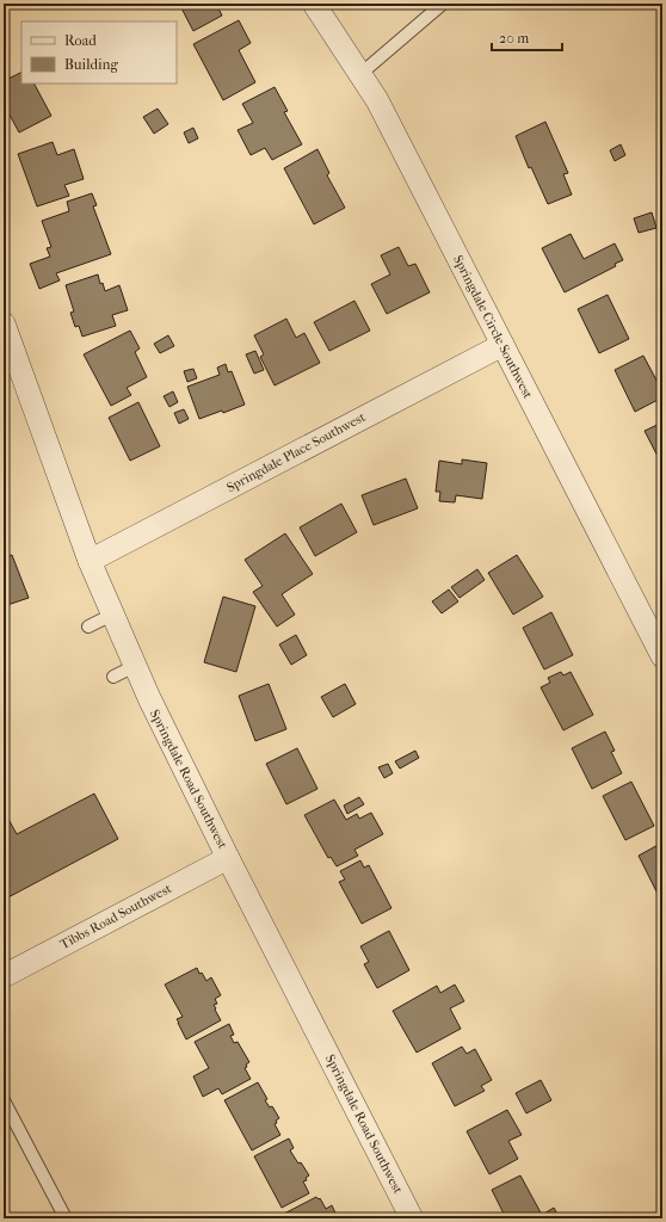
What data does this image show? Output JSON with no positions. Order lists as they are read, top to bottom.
{
  "streets": {
    "street": [
      "Springdale Circle Southwest",
      "Springdale Place Southwest",
      "Springdale Road Southwest",
      "Tibbs Road Southwest"
    ]
  },
  "crossings": [
    ["Springdale Circle Southwest", "Springdale Place Southwest"],
    ["Springdale Place Southwest", "Springdale Road Southwest"],
    ["Springdale Road Southwest", "Tibbs Road Southwest"]
  ],
  "legend": ["Road", "Building"],
  "scale_bar": "20 m"
}
